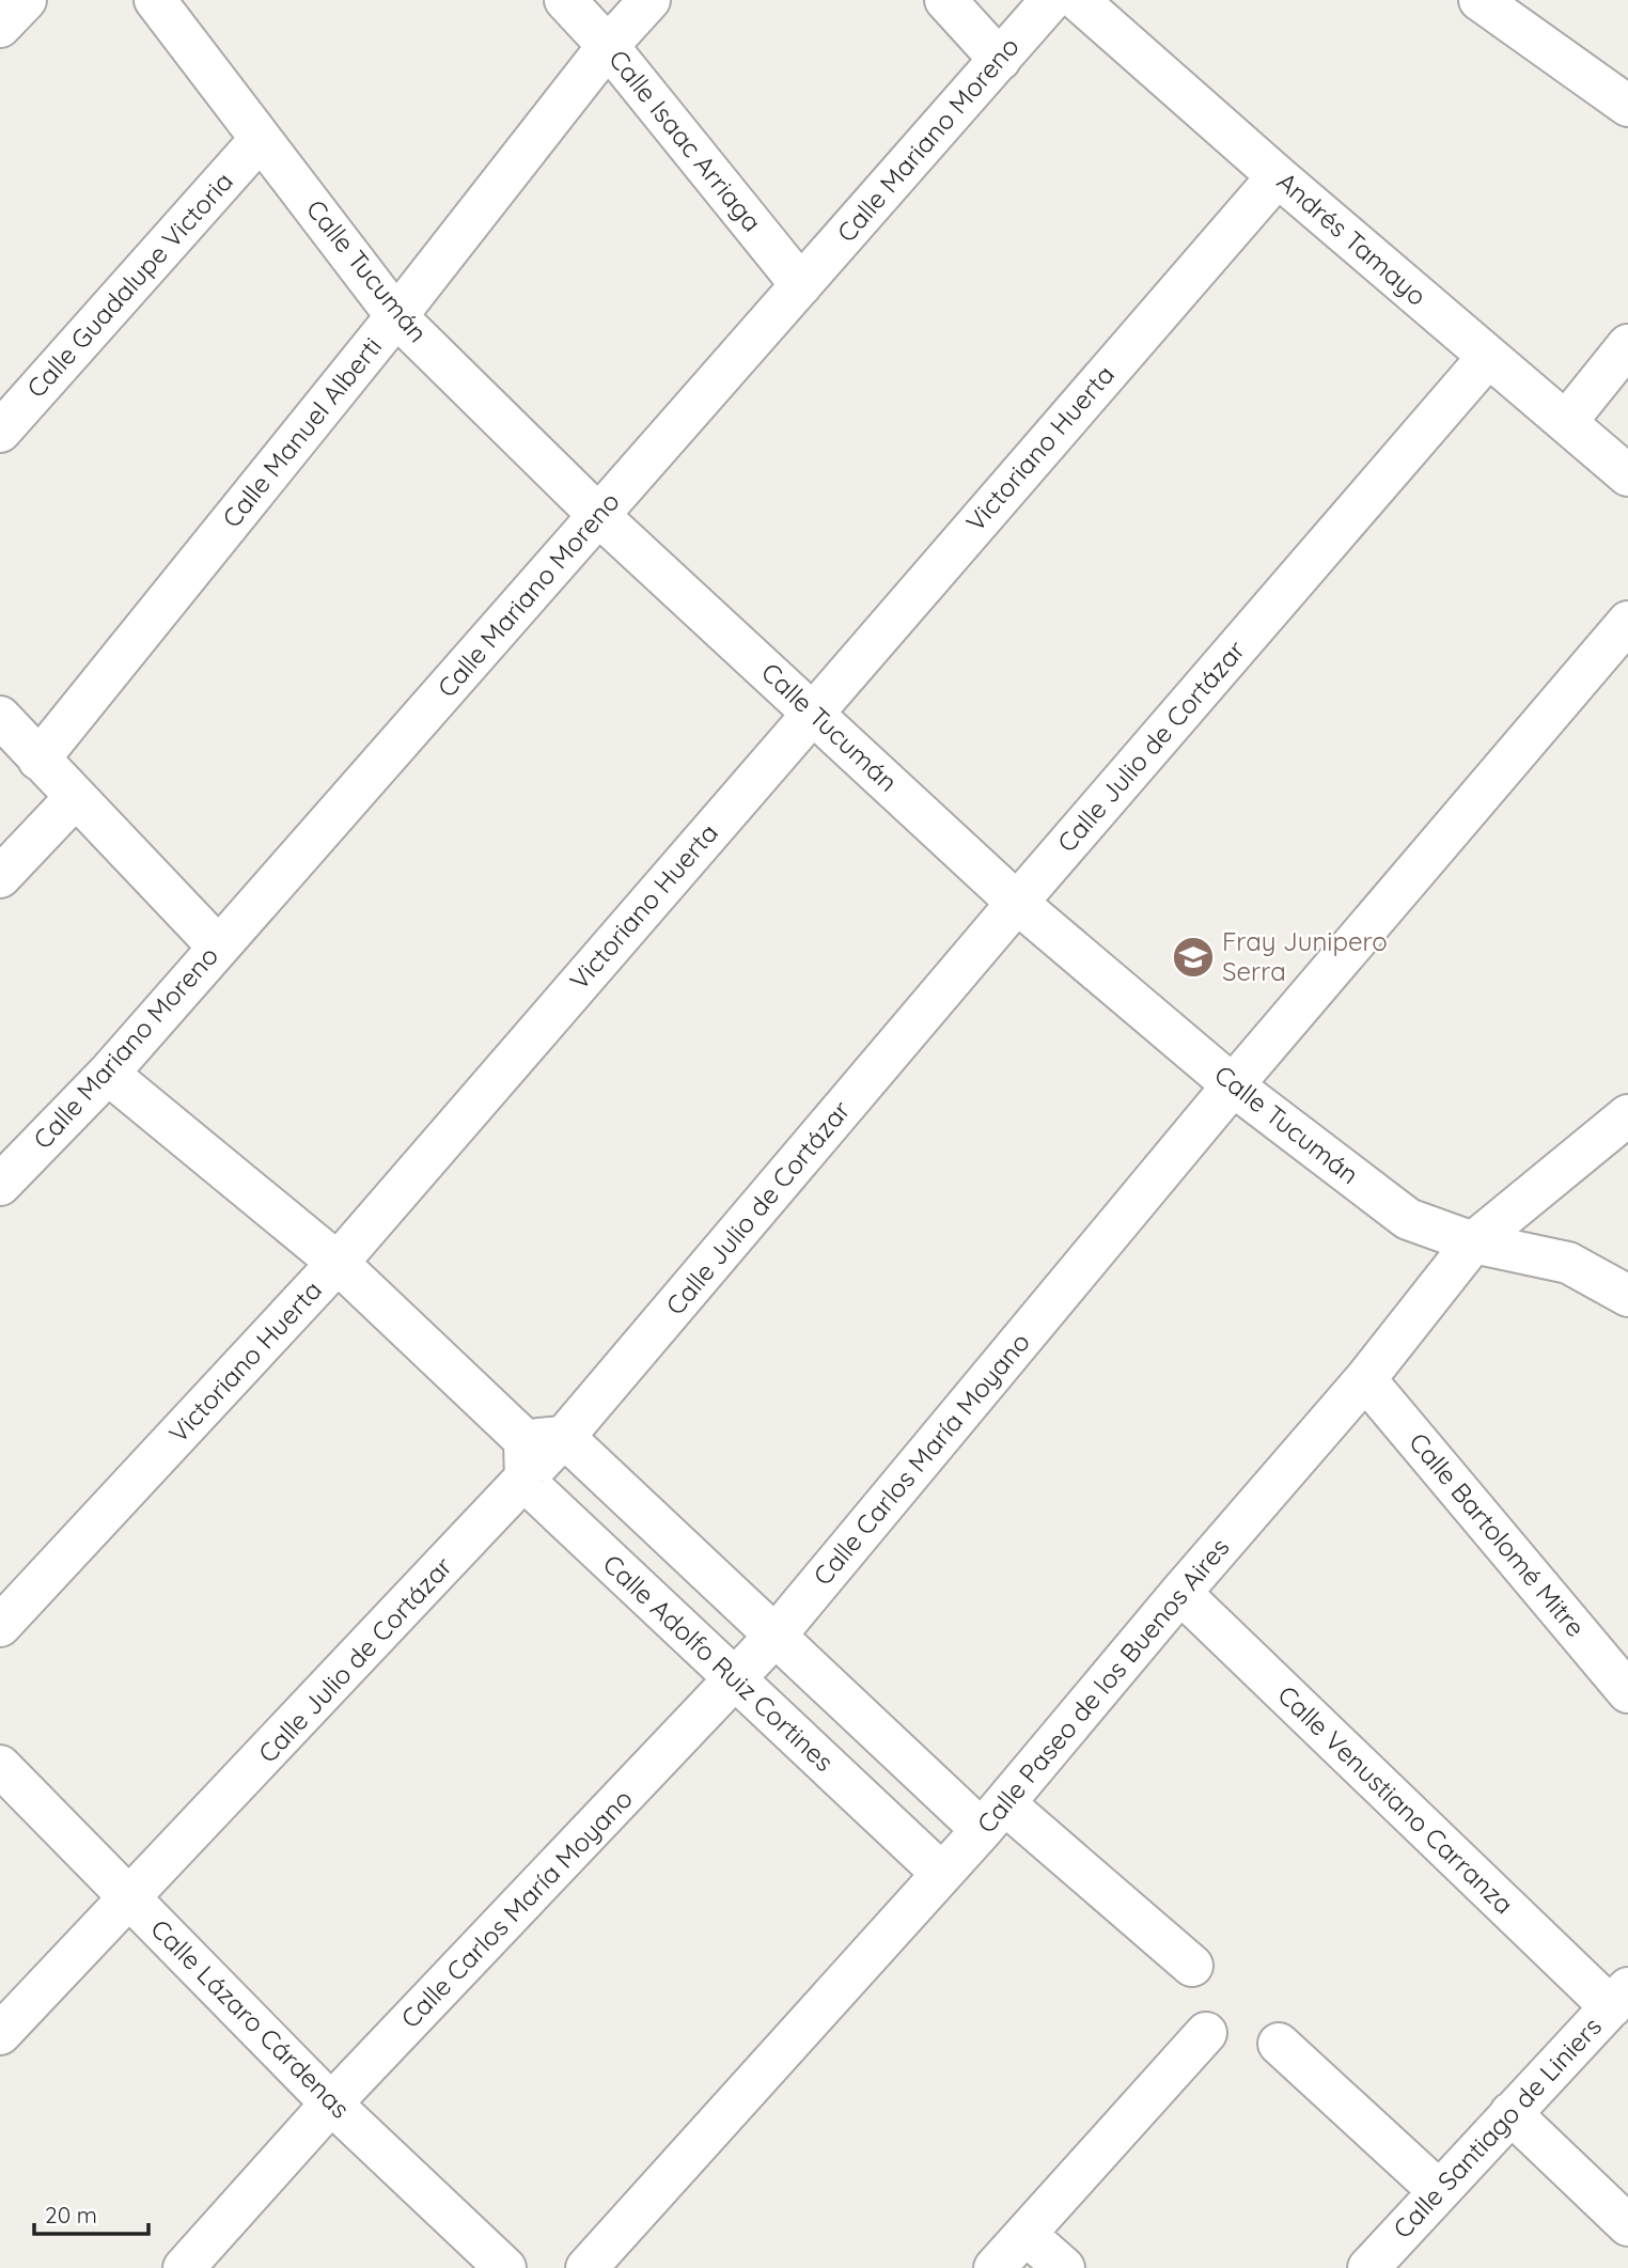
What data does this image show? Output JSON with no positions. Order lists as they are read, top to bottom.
{
  "streets": {
    "street": [
      "Calle Mariano Moreno",
      "Calle Isaac Arriaga",
      "Andrés Tamayo",
      "Calle Tucumán",
      "Calle Guadalupe Victoria",
      "Calle Manuel Alberti",
      "Victoriano Huerta",
      "Calle Julio de Cortázar",
      "Calle Carlos María Moyano",
      "Calle Bartolomé Mitre",
      "Calle Adolfo Ruiz Cortines",
      "Calle Paseo de los Buenos Aires",
      "Calle Venustiano Carranza",
      "Calle Lázaro Cárdenas",
      "Calle Santiago de Liniers"
    ]
  },
  "crossings": [
    ["Calle Mariano Moreno", "Calle Isaac Arriaga"],
    ["Calle Mariano Moreno", "Calle Tucumán"],
    ["Calle Isaac Arriaga", "Calle Manuel Alberti"],
    ["Andrés Tamayo", "Victoriano Huerta"],
    ["Andrés Tamayo", "Calle Julio de Cortázar"],
    ["Calle Tucumán", "Calle Guadalupe Victoria"],
    ["Calle Tucumán", "Calle Manuel Alberti"],
    ["Calle Tucumán", "Victoriano Huerta"],
    ["Calle Tucumán", "Calle Julio de Cortázar"],
    ["Calle Tucumán", "Calle Carlos María Moyano"],
    ["Calle Tucumán", "Calle Paseo de los Buenos Aires"],
    ["Calle Julio de Cortázar", "Calle Adolfo Ruiz Cortines"],
    ["Calle Julio de Cortázar", "Calle Lázaro Cárdenas"],
    ["Calle Carlos María Moyano", "Calle Adolfo Ruiz Cortines"],
    ["Calle Carlos María Moyano", "Calle Lázaro Cárdenas"],
    ["Calle Bartolomé Mitre", "Calle Paseo de los Buenos Aires"],
    ["Calle Adolfo Ruiz Cortines", "Calle Paseo de los Buenos Aires"],
    ["Calle Paseo de los Buenos Aires", "Calle Venustiano Carranza"],
    ["Calle Venustiano Carranza", "Calle Santiago de Liniers"]
  ],
  "places": {
    "school or university": ["Fray Junipero Serra"]
  },
  "scale_bar": "20 m"
}
